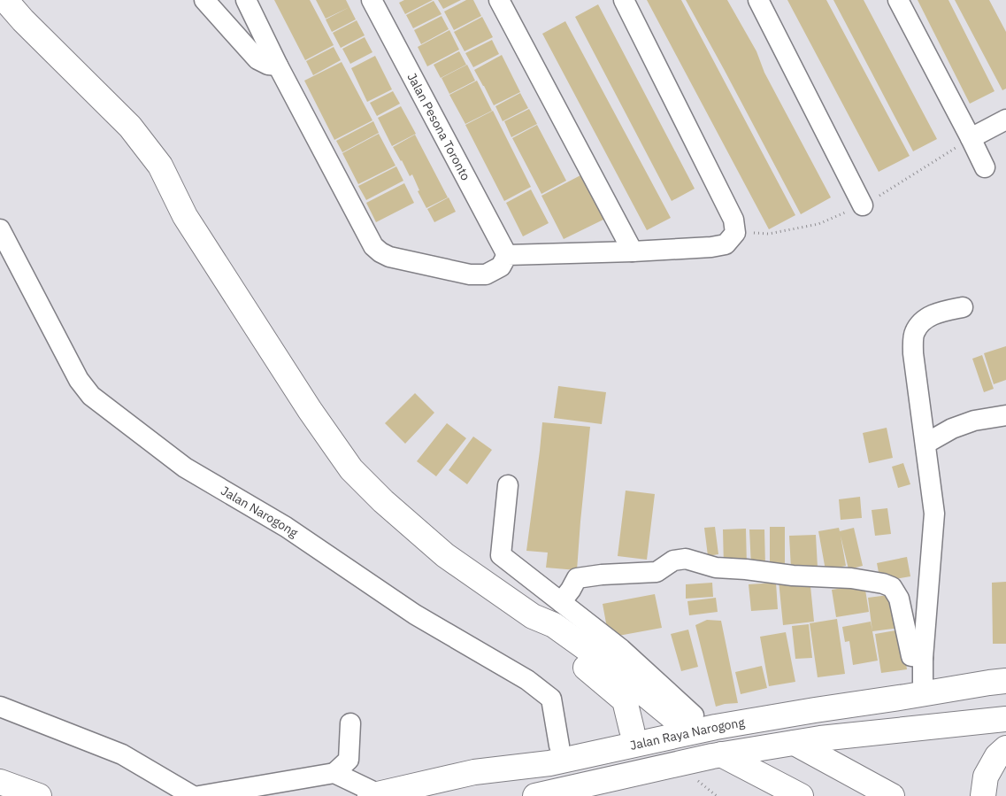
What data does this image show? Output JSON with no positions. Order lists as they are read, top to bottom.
{
  "streets": {
    "main road": ["Jalan Raya Narogong"],
    "street": ["Jalan Pesona Toronto", "Jalan Narogong"]
  }
}
